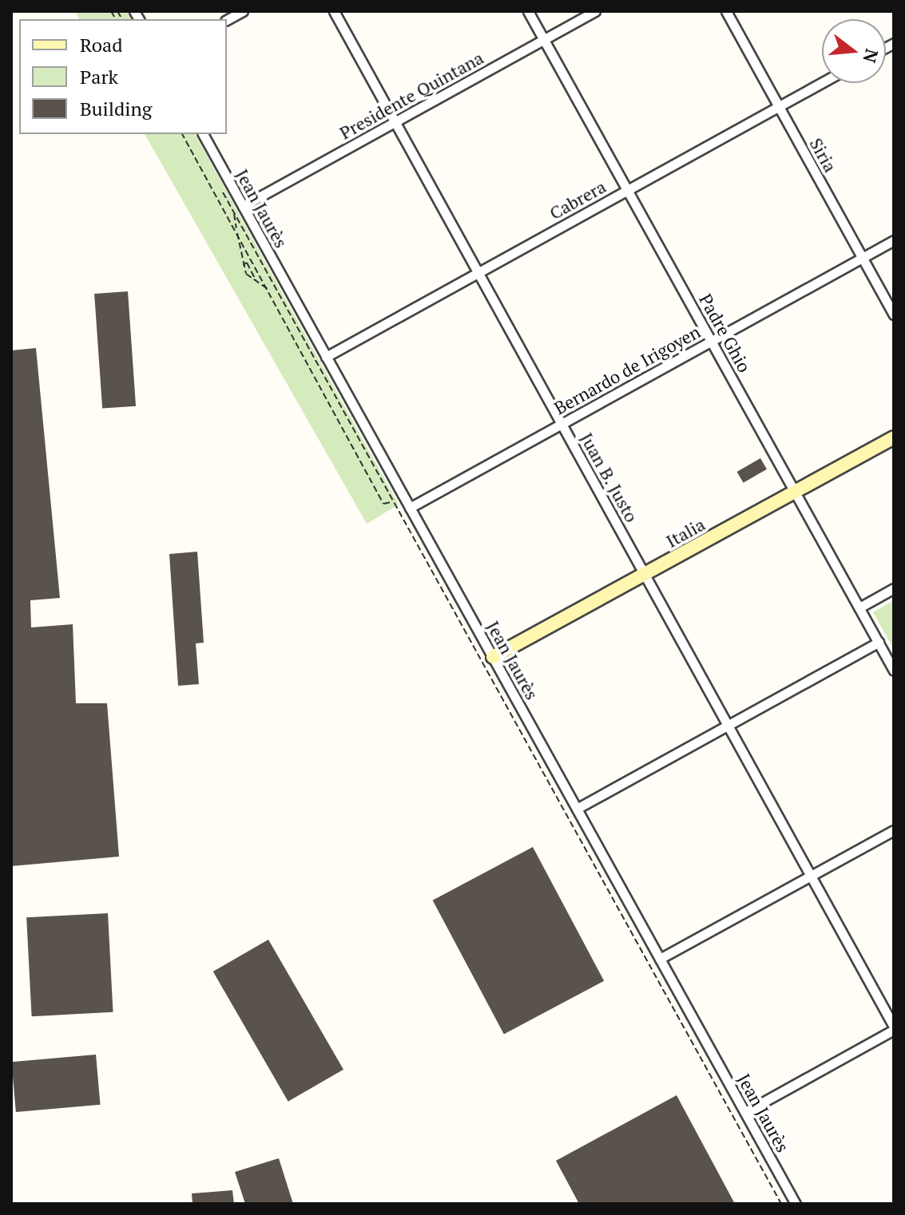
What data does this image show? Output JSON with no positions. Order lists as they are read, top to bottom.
{
  "streets": {
    "street": [
      "Presidente Quintana",
      "Siria",
      "Cabrera",
      "Jean Jaurès",
      "Padre Ghio",
      "Bernardo de Irigoyen",
      "Juan B. Justo",
      "Italia"
    ]
  },
  "crossings": [
    ["Presidente Quintana", "Jean Jaurès"],
    ["Presidente Quintana", "Padre Ghio"],
    ["Presidente Quintana", "Juan B. Justo"],
    ["Siria", "Cabrera"],
    ["Siria", "Bernardo de Irigoyen"],
    ["Cabrera", "Jean Jaurès"],
    ["Cabrera", "Padre Ghio"],
    ["Cabrera", "Juan B. Justo"],
    ["Jean Jaurès", "Bernardo de Irigoyen"],
    ["Jean Jaurès", "Italia"],
    ["Padre Ghio", "Bernardo de Irigoyen"],
    ["Padre Ghio", "Italia"],
    ["Bernardo de Irigoyen", "Juan B. Justo"],
    ["Juan B. Justo", "Italia"]
  ],
  "legend": ["Road", "Park", "Building"],
  "north": "right"
}
